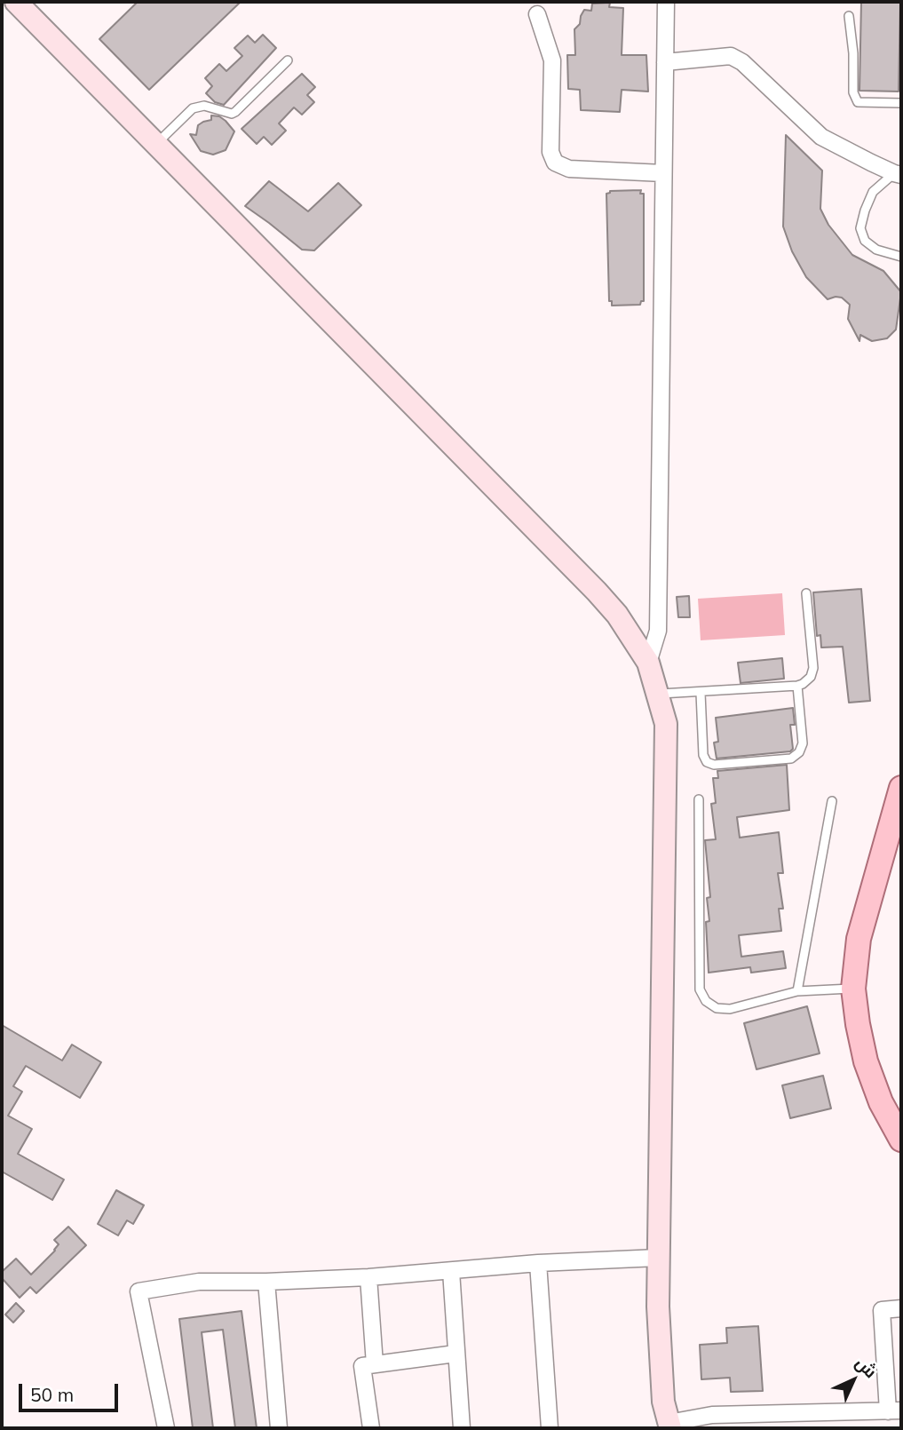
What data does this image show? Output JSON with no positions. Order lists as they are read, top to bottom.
{
  "scale_bar": "50 m",
  "north": "top right"
}
